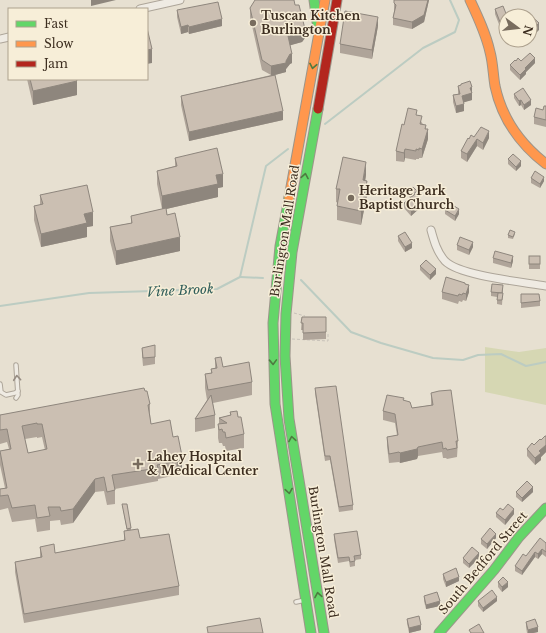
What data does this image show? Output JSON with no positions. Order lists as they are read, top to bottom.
{
  "streets": {
    "main road": ["Burlington Mall Road", "South Bedford Street"]
  },
  "water": ["Vine Brook"],
  "places": {
    "other": ["Tuscan Kitchen Burlington", "Heritage Park Baptist Church"],
    "health": ["Lahey Hospital & Medical Center"]
  },
  "legend": ["Fast", "Slow", "Jam"],
  "north": "right"
}
